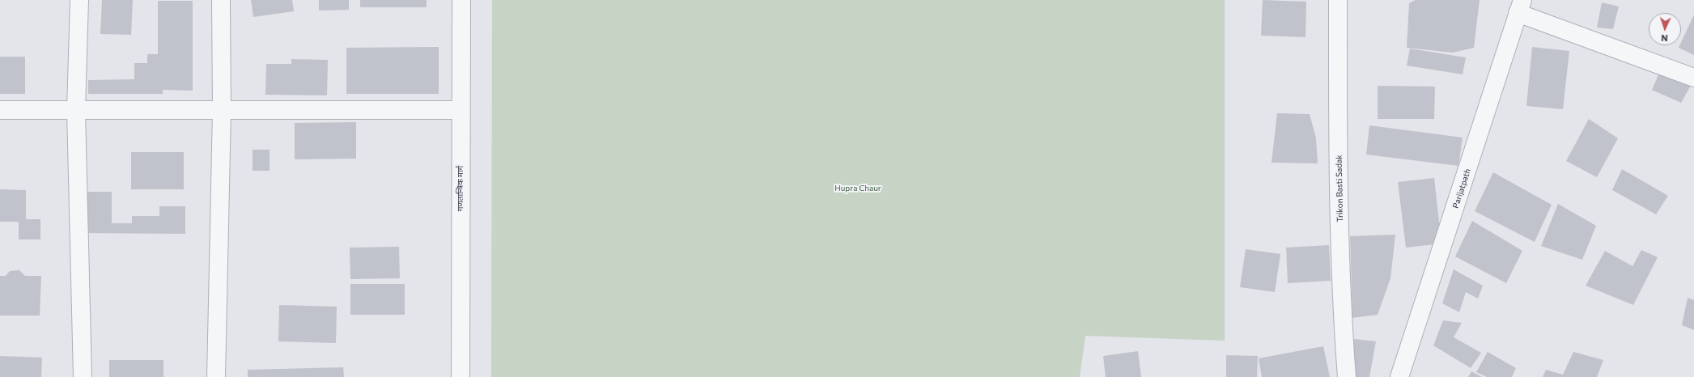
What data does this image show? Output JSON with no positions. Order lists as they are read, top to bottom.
{
  "streets": {
    "street": ["गणतान्त्रिक मार्ग", "Trikon Basti Sadak", "Parijatpath"]
  },
  "parks": ["Hupra Chaur"],
  "north": "bottom"
}
